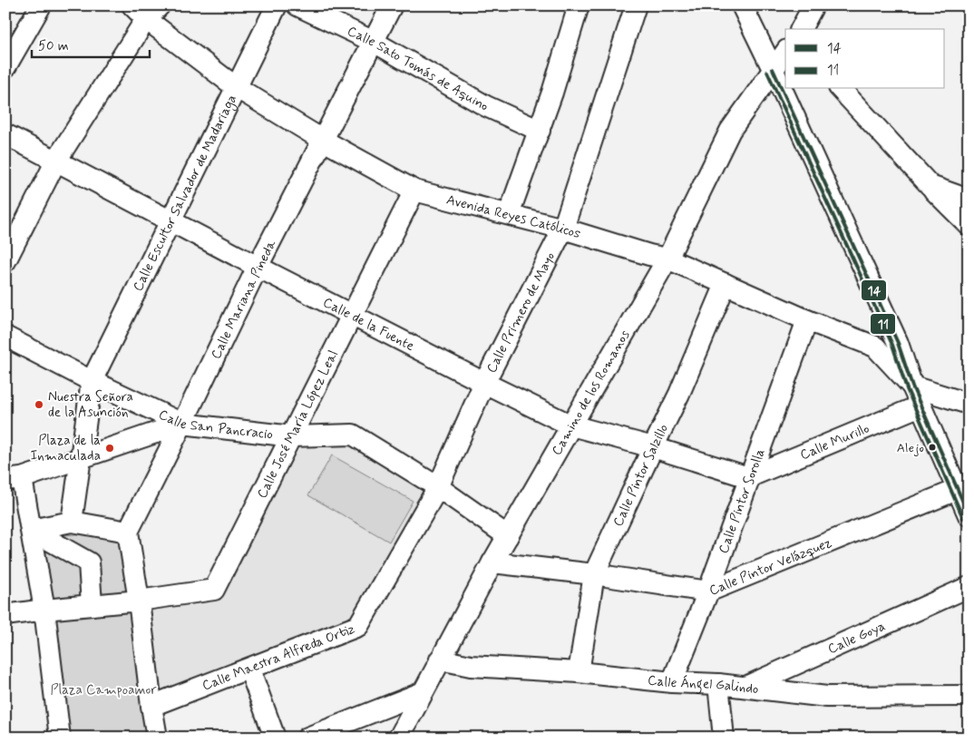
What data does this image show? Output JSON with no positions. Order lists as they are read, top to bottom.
{
  "streets": {
    "street": [
      "Calle Sato Tomás de Aquino",
      "Calle Escultor Salvador de Madariaga",
      "Avenida Reyes Católicos",
      "Calle Mariana Pineda",
      "Calle Primero de Mayo",
      "Calle de la Fuente",
      "Camino de los Romanos",
      "Calle San Pancracio",
      "Calle José María López Leal",
      "Calle Murillo",
      "Calle Pintor Salzillo",
      "Calle Pintor Sorolla",
      "Calle Pintor Velázquez",
      "Calle Goya",
      "Calle Maestra Alfreda Ortiz",
      "Calle Ángel Galindo"
    ]
  },
  "crossings": [
    ["Calle Sato Tomás de Aquino", "Calle Mariana Pineda"],
    ["Calle Escultor Salvador de Madariaga", "Avenida Reyes Católicos"],
    ["Calle Escultor Salvador de Madariaga", "Calle de la Fuente"],
    ["Calle Escultor Salvador de Madariaga", "Calle San Pancracio"],
    ["Avenida Reyes Católicos", "Calle Mariana Pineda"],
    ["Avenida Reyes Católicos", "Calle Primero de Mayo"],
    ["Avenida Reyes Católicos", "Camino de los Romanos"],
    ["Avenida Reyes Católicos", "Calle José María López Leal"],
    ["Avenida Reyes Católicos", "Calle Pintor Salzillo"],
    ["Avenida Reyes Católicos", "Calle Pintor Sorolla"],
    ["Calle Mariana Pineda", "Calle de la Fuente"],
    ["Calle Mariana Pineda", "Calle San Pancracio"],
    ["Calle Primero de Mayo", "Calle de la Fuente"],
    ["Calle Primero de Mayo", "Calle San Pancracio"],
    ["Calle Primero de Mayo", "Calle Maestra Alfreda Ortiz"],
    ["Calle de la Fuente", "Camino de los Romanos"],
    ["Calle de la Fuente", "Calle José María López Leal"],
    ["Calle de la Fuente", "Calle Murillo"],
    ["Calle de la Fuente", "Calle Pintor Salzillo"],
    ["Calle de la Fuente", "Calle Pintor Sorolla"],
    ["Camino de los Romanos", "Calle San Pancracio"],
    ["Camino de los Romanos", "Calle Pintor Velázquez"],
    ["Camino de los Romanos", "Calle Ángel Galindo"],
    ["Calle San Pancracio", "Calle José María López Leal"],
    ["Calle San Pancracio", "Calle Maestra Alfreda Ortiz"],
    ["Calle Murillo", "Calle Pintor Sorolla"],
    ["Calle Pintor Salzillo", "Calle Pintor Velázquez"],
    ["Calle Pintor Salzillo", "Calle Ángel Galindo"],
    ["Calle Pintor Sorolla", "Calle Pintor Velázquez"],
    ["Calle Pintor Sorolla", "Calle Ángel Galindo"],
    ["Calle Goya", "Calle Ángel Galindo"]
  ],
  "parks": ["Plaza Campoamor"],
  "places": ["Nuestra Señora de la Asunción", "Alejo", "Plaza de la Inmaculada"],
  "lines": ["transit line 14", "transit line 11"],
  "legend": ["14", "11"],
  "scale_bar": "50 m"
}
